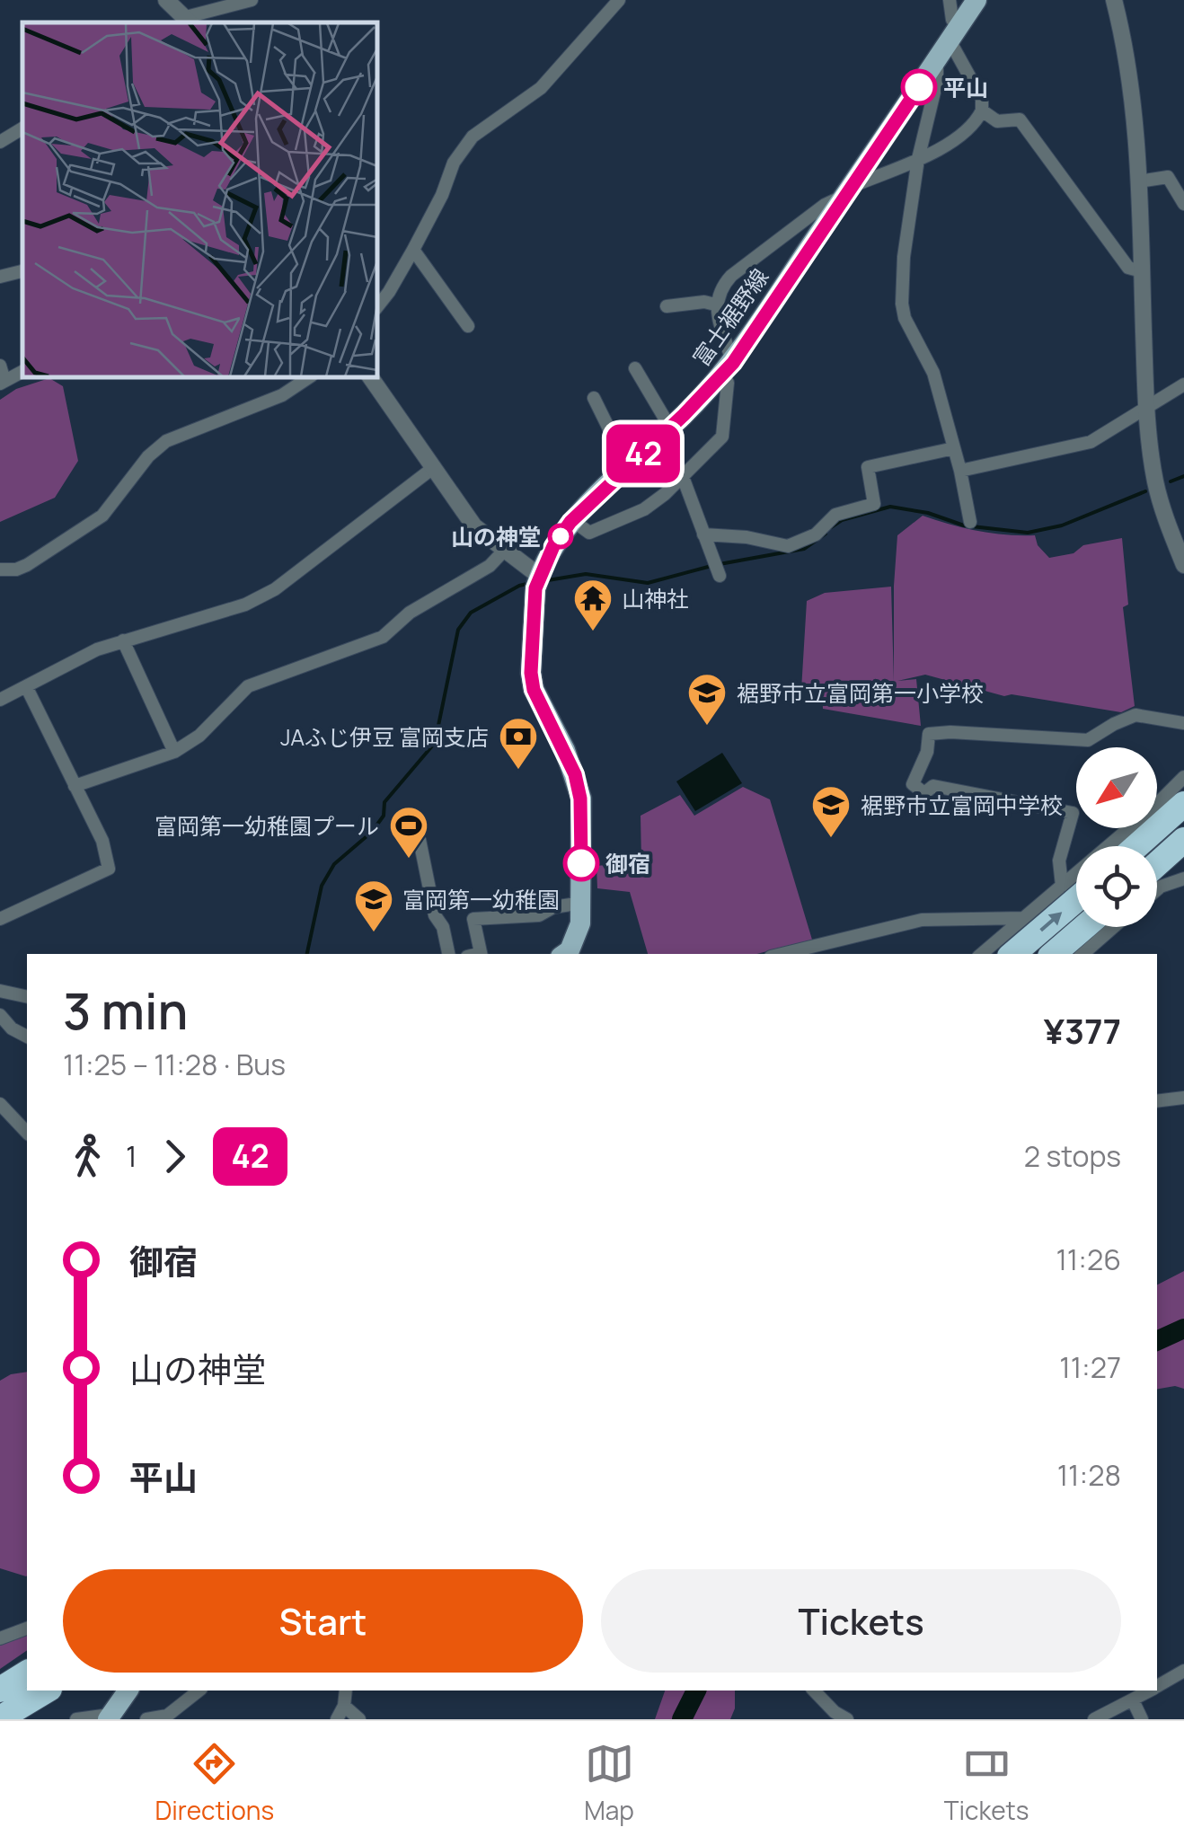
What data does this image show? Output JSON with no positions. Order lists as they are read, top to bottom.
{
  "streets": {
    "main road": ["富士裾野線"]
  },
  "places": {
    "other": ["平山", "山の神堂", "御宿"],
    "temple": ["山神社"],
    "school or university": ["裾野市立富岡第一小学校", "裾野市立富岡中学校", "富岡第一幼稚園"],
    "bank": ["JAふじ伊豆 富岡支店"],
    "sports": ["富岡第一幼稚園プール"]
  },
  "lines": ["bus line 42"],
  "north": "bottom left",
  "page": {
    "on_map": "42",
    "heading": ["3 min", "11:25 – 11:28 · Bus", "¥377"],
    "legs": ["1", "42", "2 stops"],
    "list": [
      {
        "name": "御宿",
        "value": "11:26"
      },
      {
        "name": "山の神堂",
        "value": "11:27"
      },
      {
        "name": "平山",
        "value": "11:28"
      }
    ],
    "buttons": ["Start", "Tickets"],
    "tabs": ["Directions", "Map", "Tickets"]
  }
}
